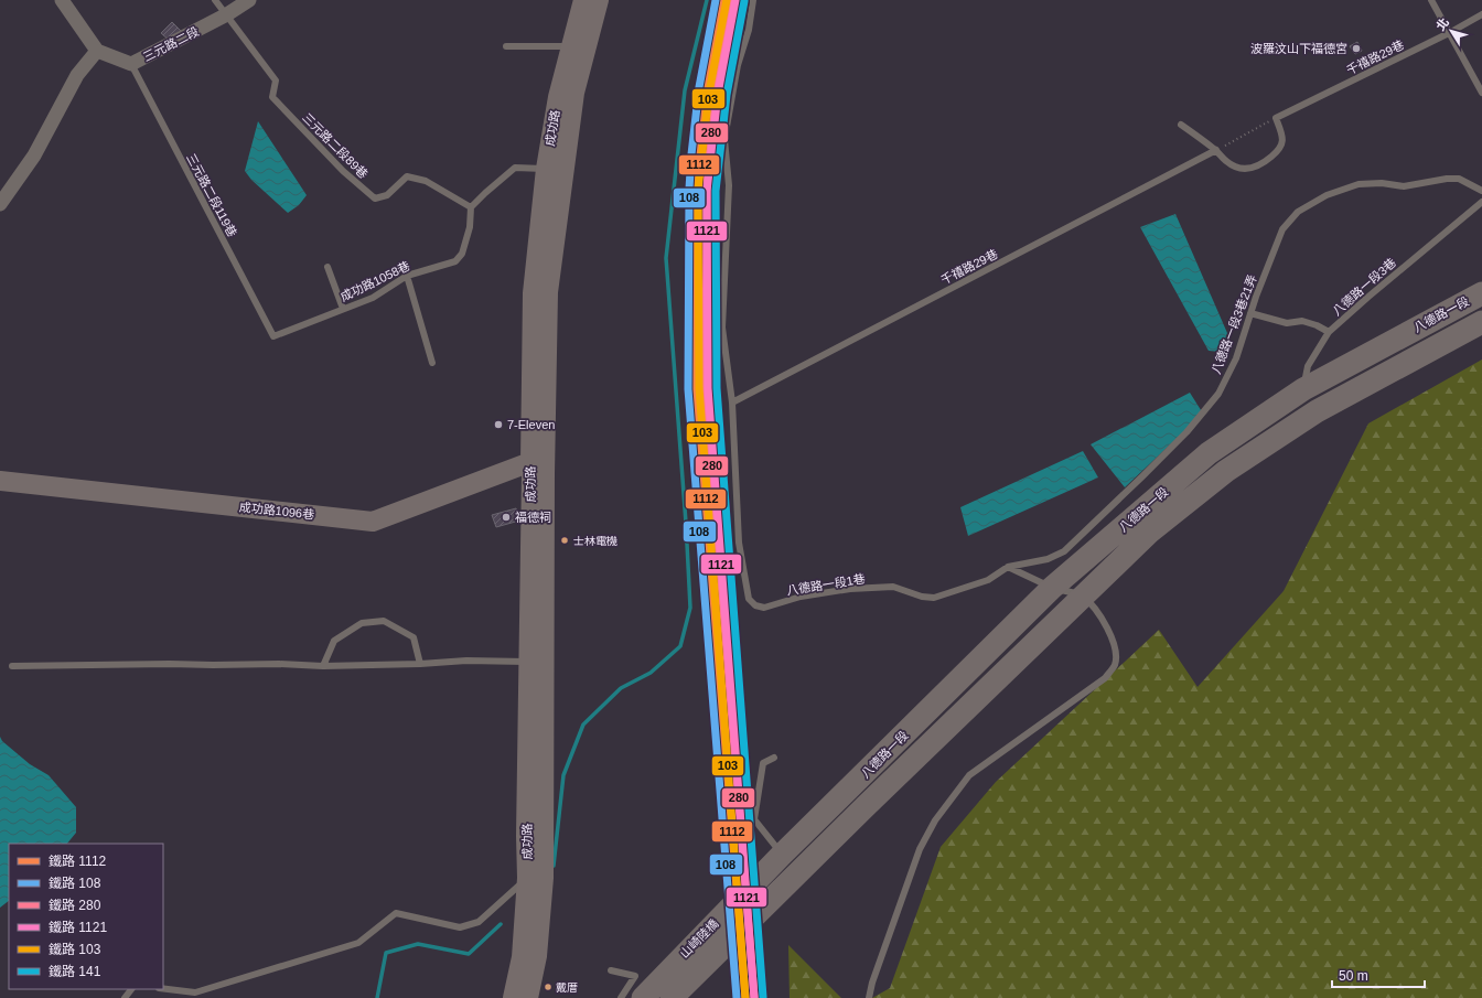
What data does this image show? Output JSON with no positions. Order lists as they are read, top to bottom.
{
  "streets": {
    "main road": ["八德路一段", "山崎陸橋"],
    "street": ["三元路二段", "成功路", "成功路1096巷"],
    "lane": [
      "千禧路29巷",
      "三元路二段89巷",
      "三元路二段119巷",
      "成功路1058巷",
      "八德路一段3巷",
      "八德路一段3巷21弄",
      "八德路一段1巷"
    ]
  },
  "crossings": [
    ["三元路二段", "三元路二段89巷"],
    ["三元路二段", "三元路二段119巷"],
    ["千禧路29巷", "八德路一段1巷"],
    ["成功路", "成功路1096巷"],
    ["三元路二段89巷", "成功路1058巷"],
    ["三元路二段119巷", "成功路1058巷"],
    ["八德路一段3巷", "八德路一段"],
    ["八德路一段", "山崎陸橋"],
    ["八德路一段3巷21弄", "八德路一段1巷"]
  ],
  "places": [
    "波羅汶山下福德宮",
    "7-Eleven",
    "福德祠",
    "士林電機",
    "戴厝"
  ],
  "lines": [
    "rail line 1112",
    "rail line 108",
    "rail line 1121",
    "rail line 103",
    "rail line 280",
    "rail line 141"
  ],
  "legend": [
    "鐵路 1112",
    "鐵路 108",
    "鐵路 280",
    "鐵路 1121",
    "鐵路 103",
    "鐵路 141"
  ],
  "scale_bar": "50 m",
  "north": "top left"
}
